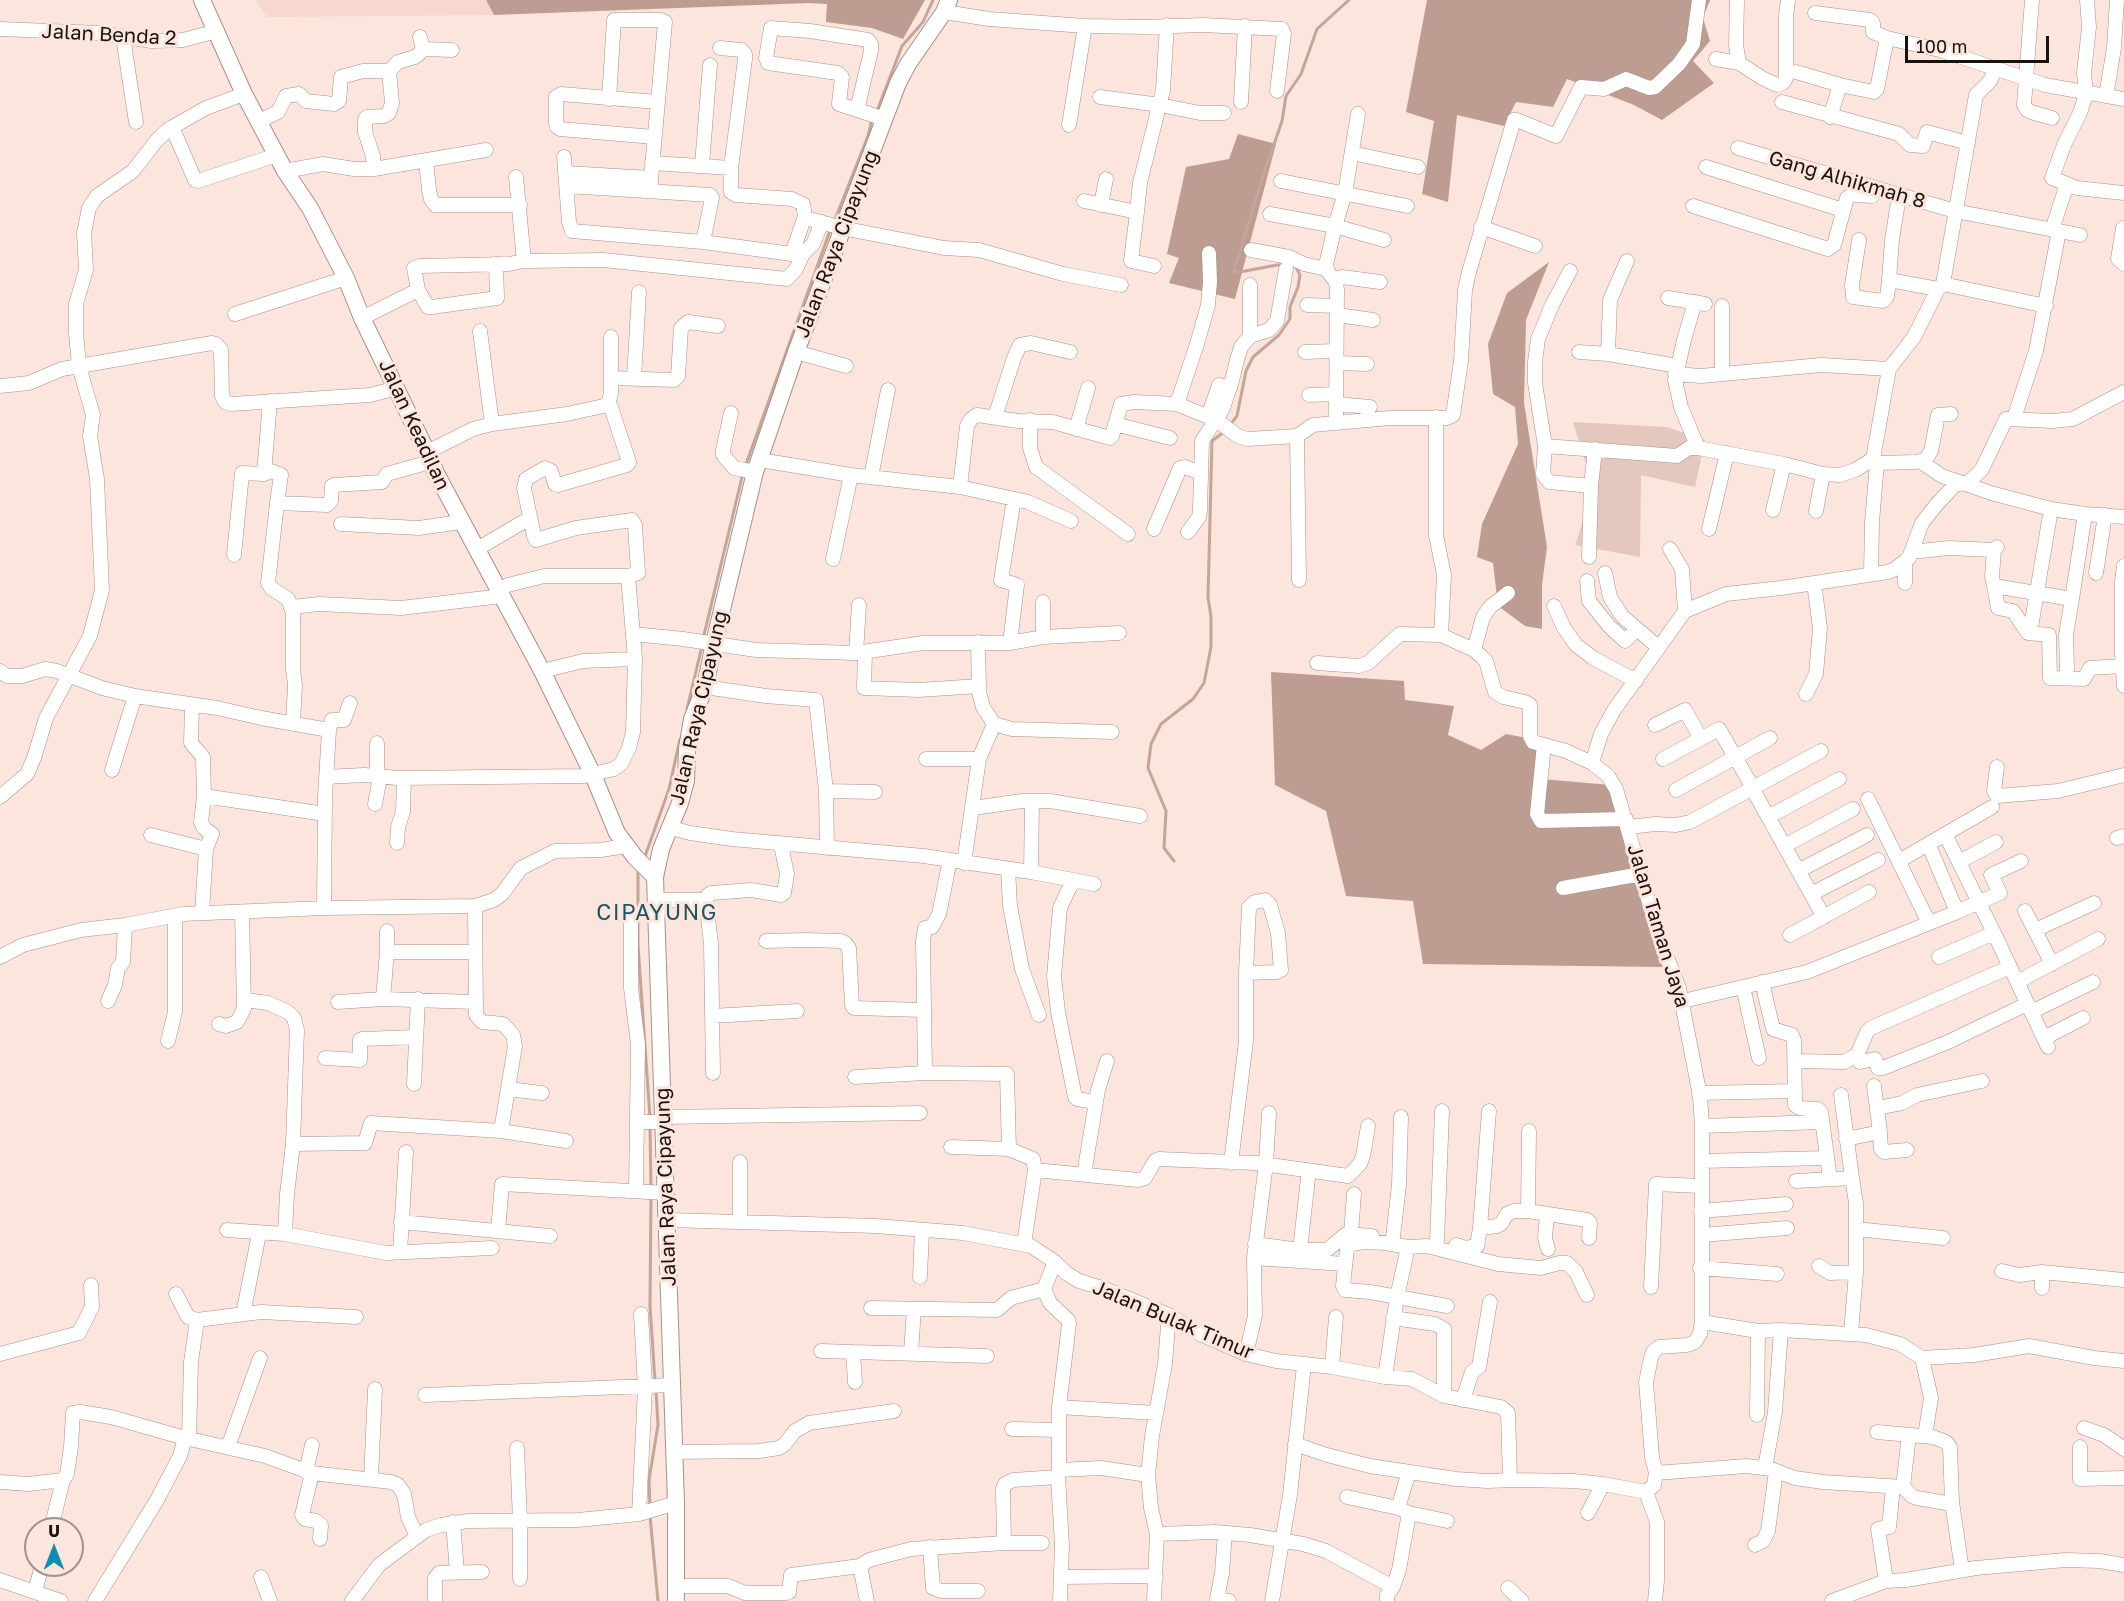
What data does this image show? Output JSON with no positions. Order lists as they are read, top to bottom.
{
  "streets": {
    "main road": ["Jalan Raya Cipayung", "Jalan Keadilan"],
    "street": [
      "Jalan Benda 2",
      "Gang Alhikmah 8",
      "Jalan Taman Jaya",
      "Jalan Bulak Timur"
    ]
  },
  "crossings": [
    ["Jalan Benda 2", "Jalan Keadilan"],
    ["Jalan Raya Cipayung", "Jalan Keadilan"],
    ["Jalan Raya Cipayung", "Jalan Bulak Timur"]
  ],
  "districts": ["CIPAYUNG"],
  "scale_bar": "100 m",
  "north": "top"
}
